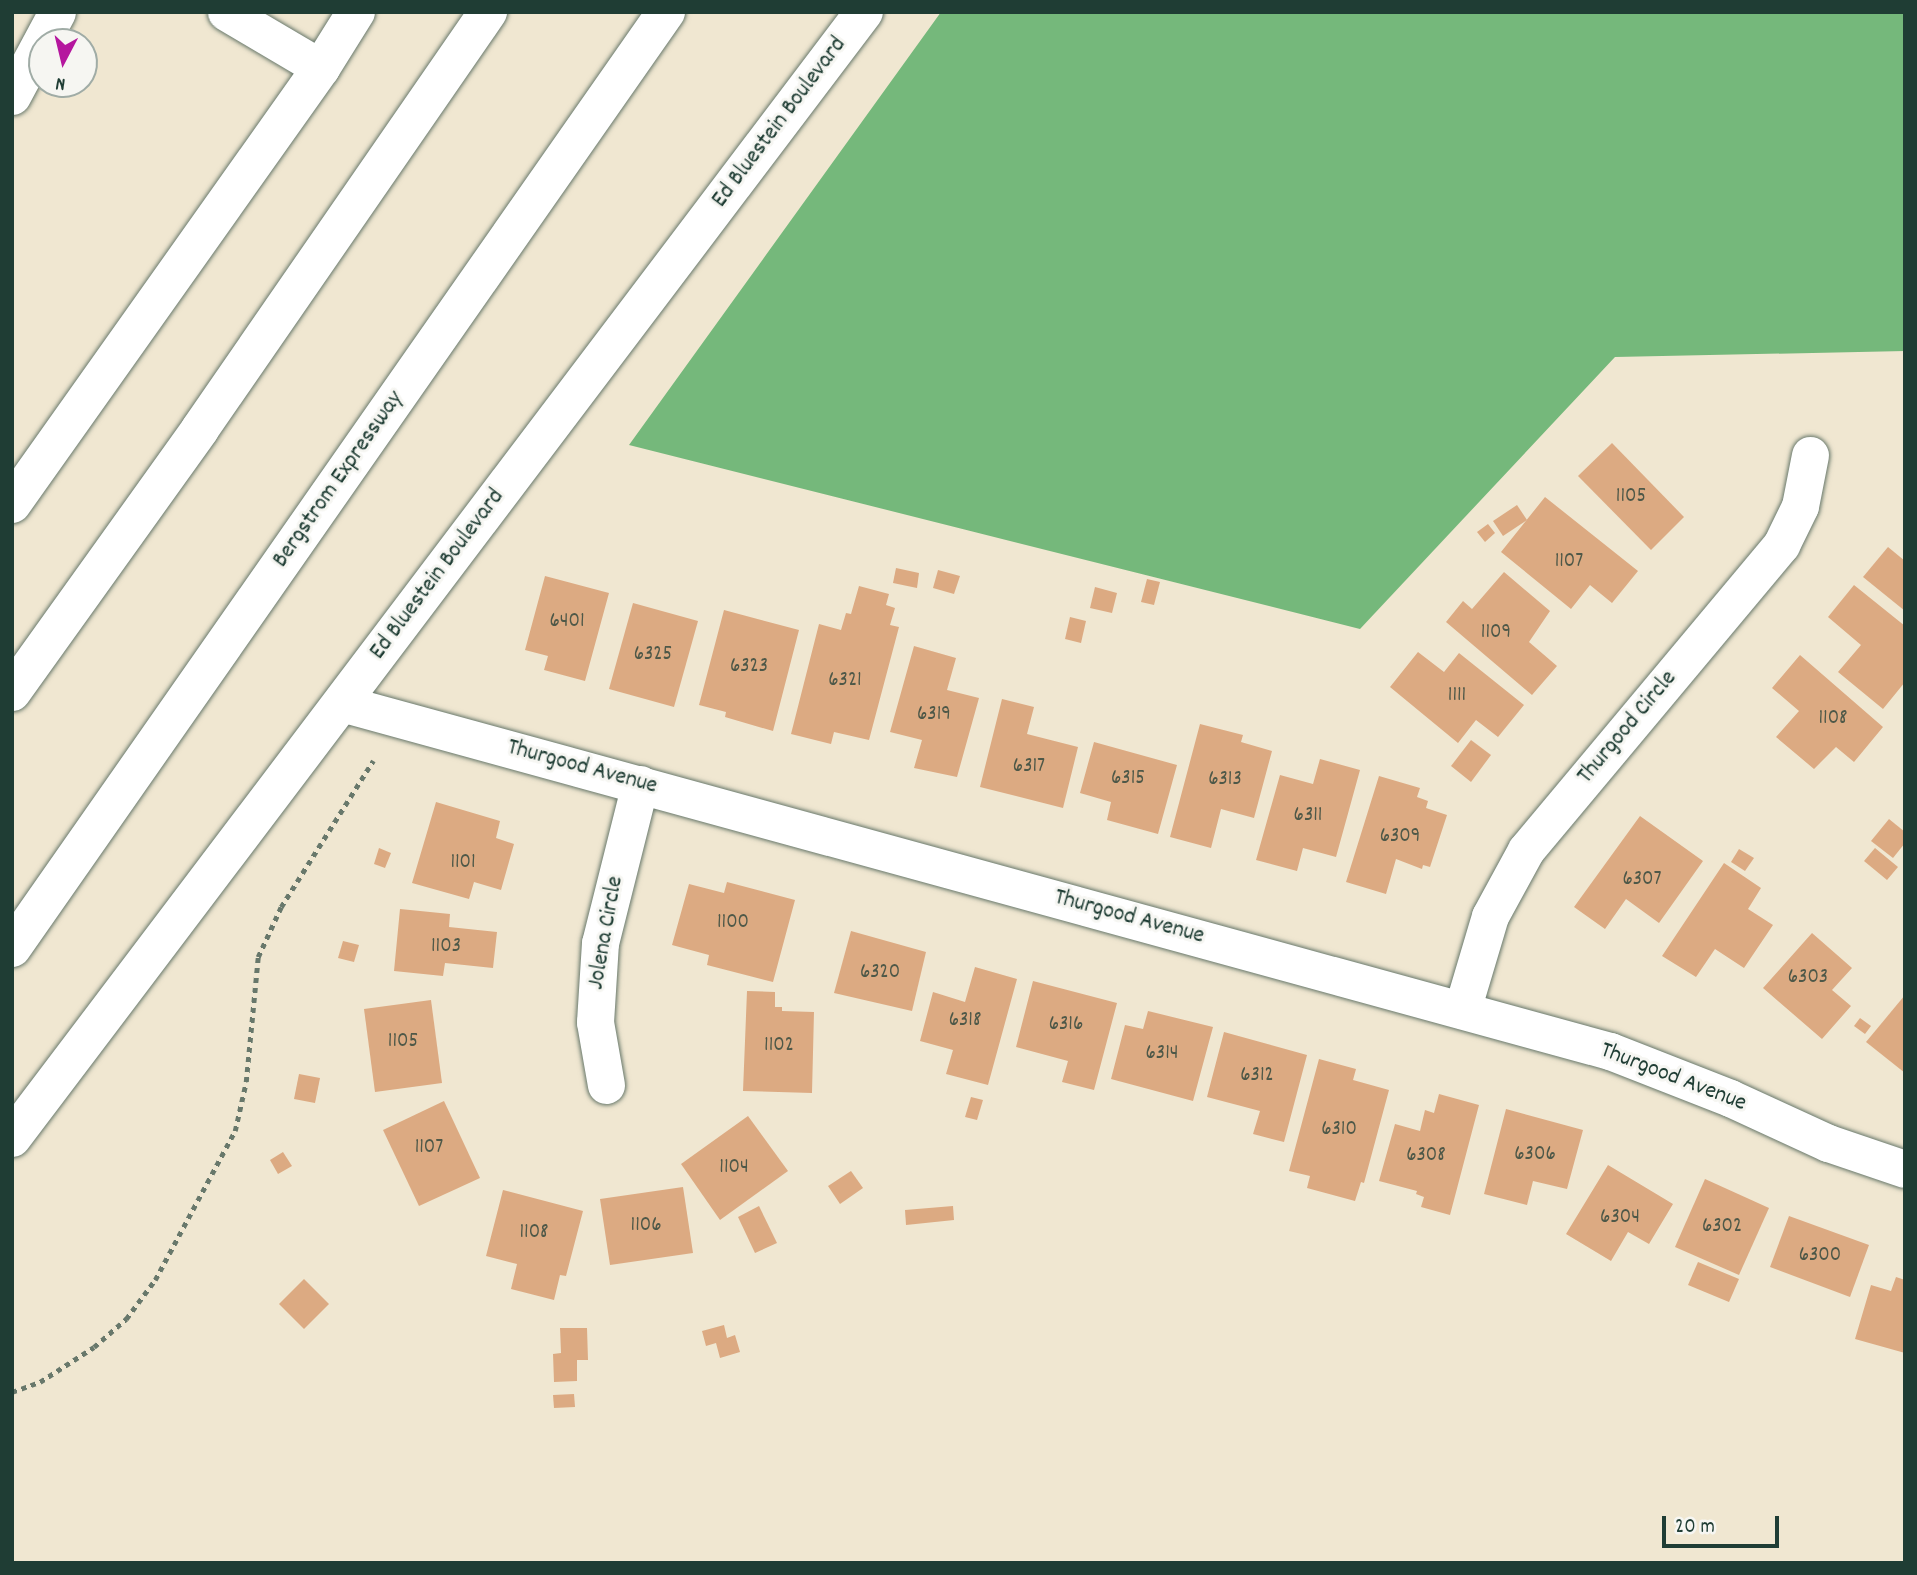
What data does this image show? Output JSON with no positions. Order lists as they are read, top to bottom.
{
  "streets": {
    "main road": ["Ed Bluestein Boulevard", "Bergstrom Expressway"],
    "street": ["Thurgood Circle", "Thurgood Avenue", "Jolena Circle"]
  },
  "crossings": [
    ["Ed Bluestein Boulevard", "Thurgood Avenue"],
    ["Thurgood Circle", "Thurgood Avenue"],
    ["Thurgood Avenue", "Jolena Circle"]
  ],
  "house_numbers": [
    "1105",
    "1107",
    "6401",
    "1109",
    "6325",
    "6323",
    "6321",
    "1111",
    "6319",
    "1108",
    "6317",
    "6315",
    "6313",
    "6311",
    "6309",
    "1101",
    "6307",
    "1100",
    "1103",
    "6320",
    "6303",
    "6318",
    "6316",
    "1105",
    "1102",
    "6314",
    "6312",
    "6310",
    "1107",
    "6306",
    "6308",
    "1104",
    "6304",
    "1106",
    "6302",
    "1108",
    "6300"
  ],
  "scale_bar": "20 m",
  "north": "bottom"
}
